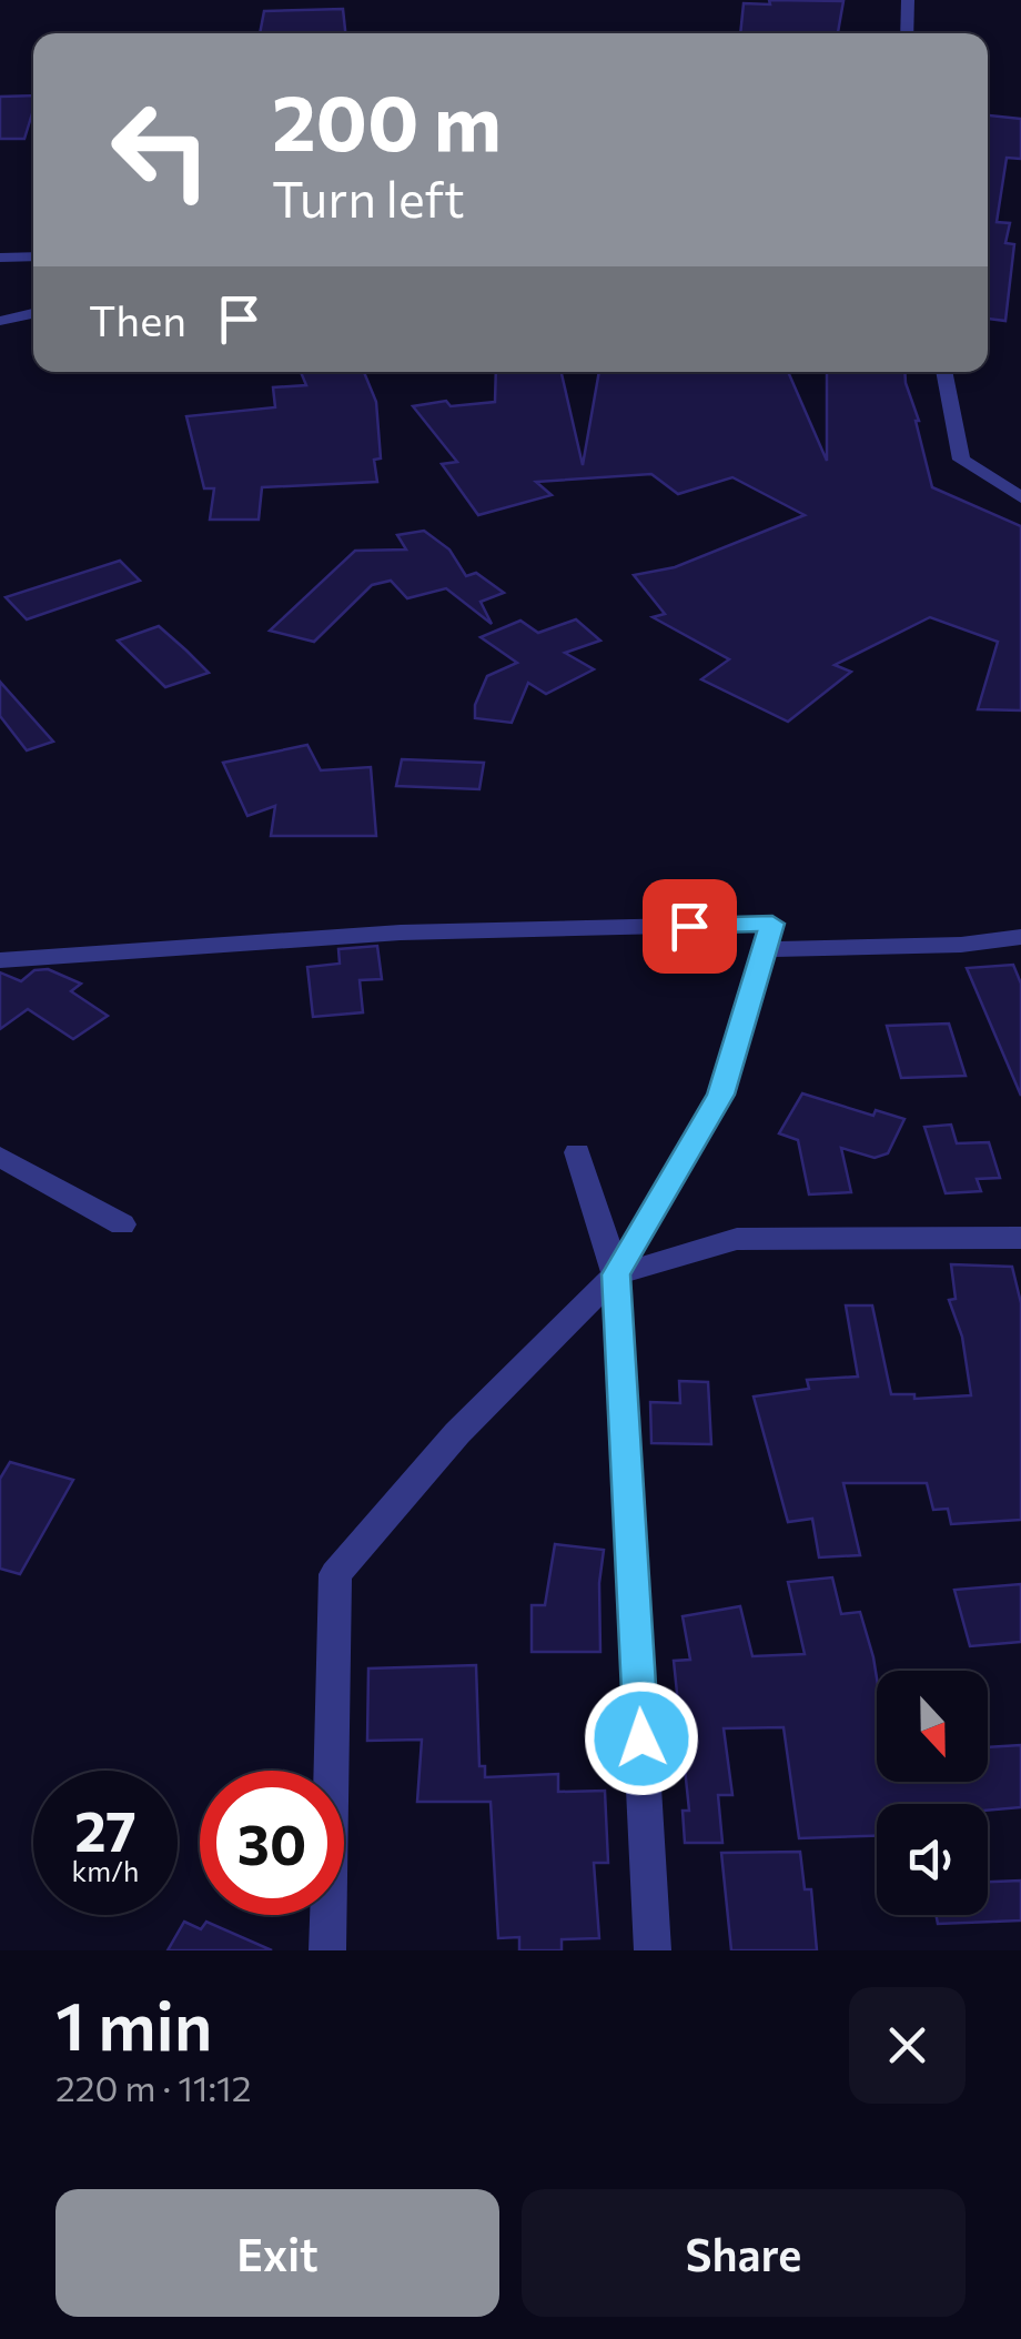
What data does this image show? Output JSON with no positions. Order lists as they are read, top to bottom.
{
  "north": "bottom",
  "page": {
    "turn": ["200 m", "Turn left"],
    "then": "Then",
    "speed": "27 km/h",
    "limit": "30",
    "heading": ["1 min", "220 m · 11:12"],
    "buttons": ["Exit", "Share"]
  }
}
